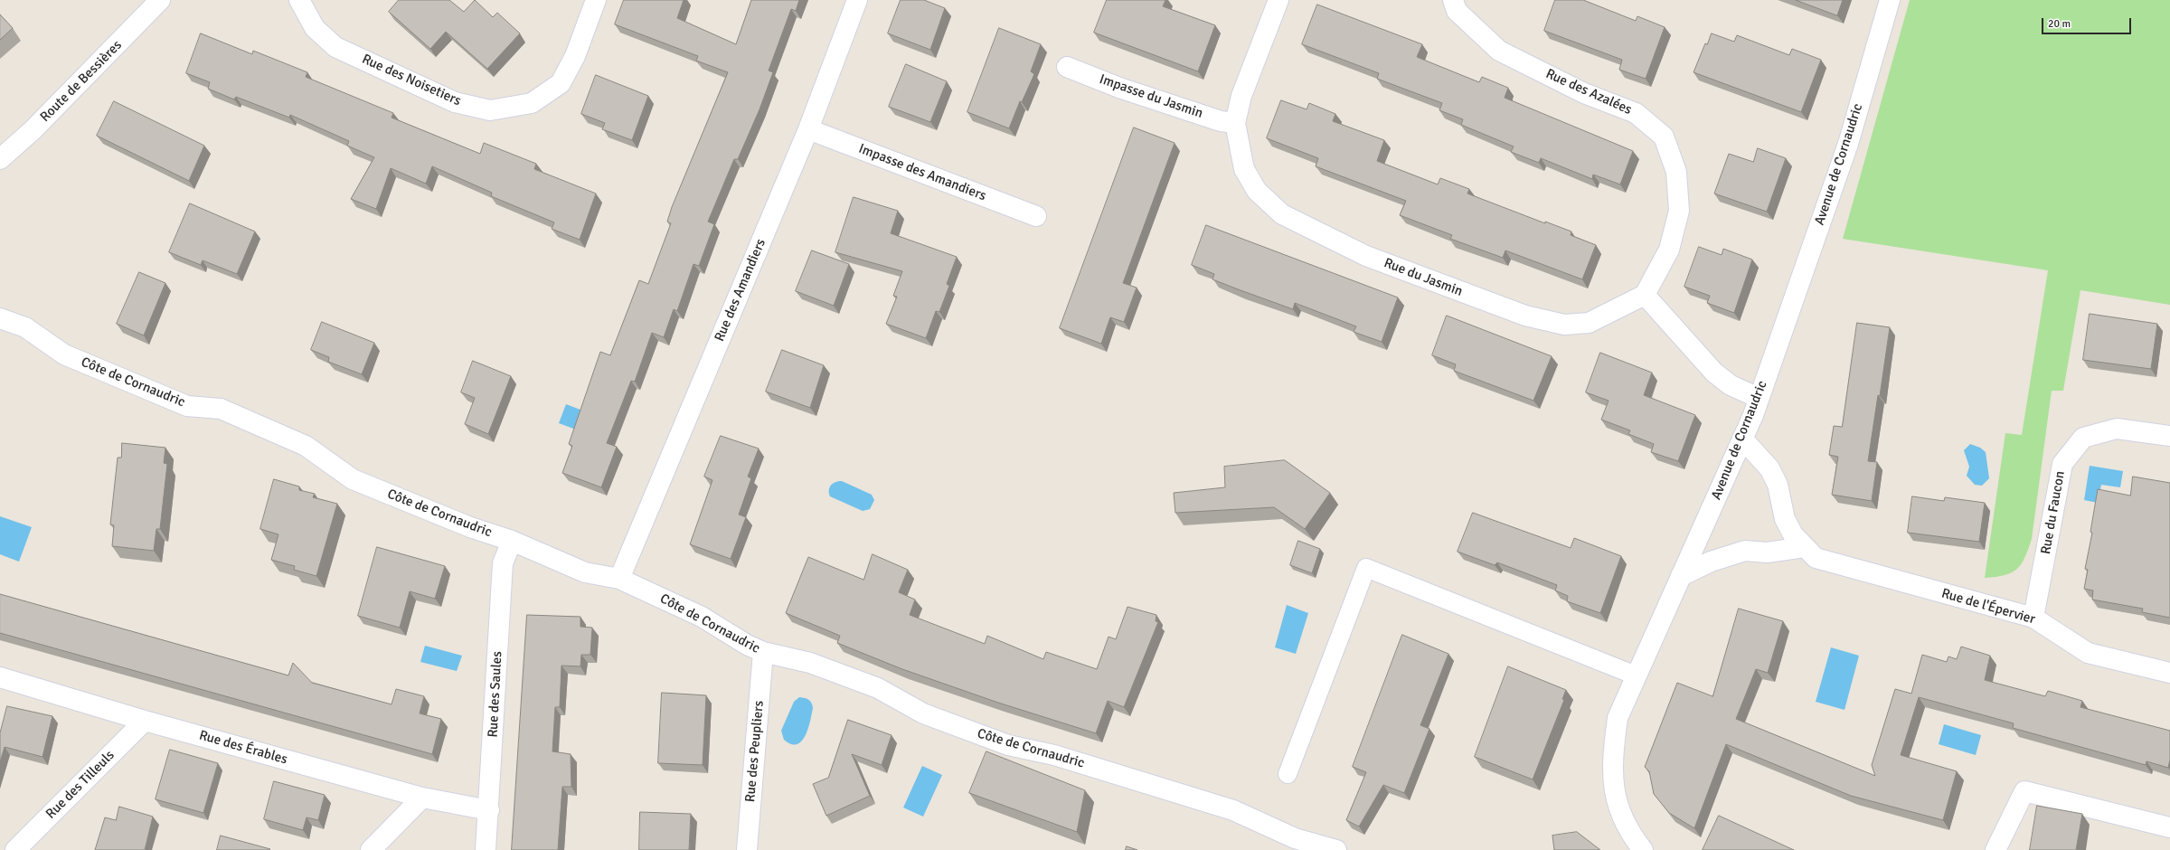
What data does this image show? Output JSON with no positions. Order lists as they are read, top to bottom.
{
  "streets": {
    "street": [
      "Rue des Noisetiers",
      "Route de Bessières",
      "Rue des Azalées",
      "Impasse du Jasmin",
      "Avenue de Cornaudric",
      "Impasse des Amandiers",
      "Rue du Jasmin",
      "Rue des Amandiers",
      "Côte de Cornaudric",
      "Rue du Faucon",
      "Rue de l'Épervier",
      "Rue des Saules",
      "Rue des Érables",
      "Rue des Peupliers",
      "Rue des Tilleuls"
    ]
  },
  "crossings": [
    ["Rue des Azalées", "Rue du Jasmin"],
    ["Impasse du Jasmin", "Rue du Jasmin"],
    ["Avenue de Cornaudric", "Rue de l'Épervier"],
    ["Impasse des Amandiers", "Rue des Amandiers"],
    ["Rue des Amandiers", "Côte de Cornaudric"],
    ["Côte de Cornaudric", "Rue des Saules"],
    ["Côte de Cornaudric", "Rue des Peupliers"],
    ["Rue du Faucon", "Rue de l'Épervier"],
    ["Rue des Saules", "Rue des Érables"],
    ["Rue des Érables", "Rue des Tilleuls"]
  ],
  "scale_bar": "20 m"
}
